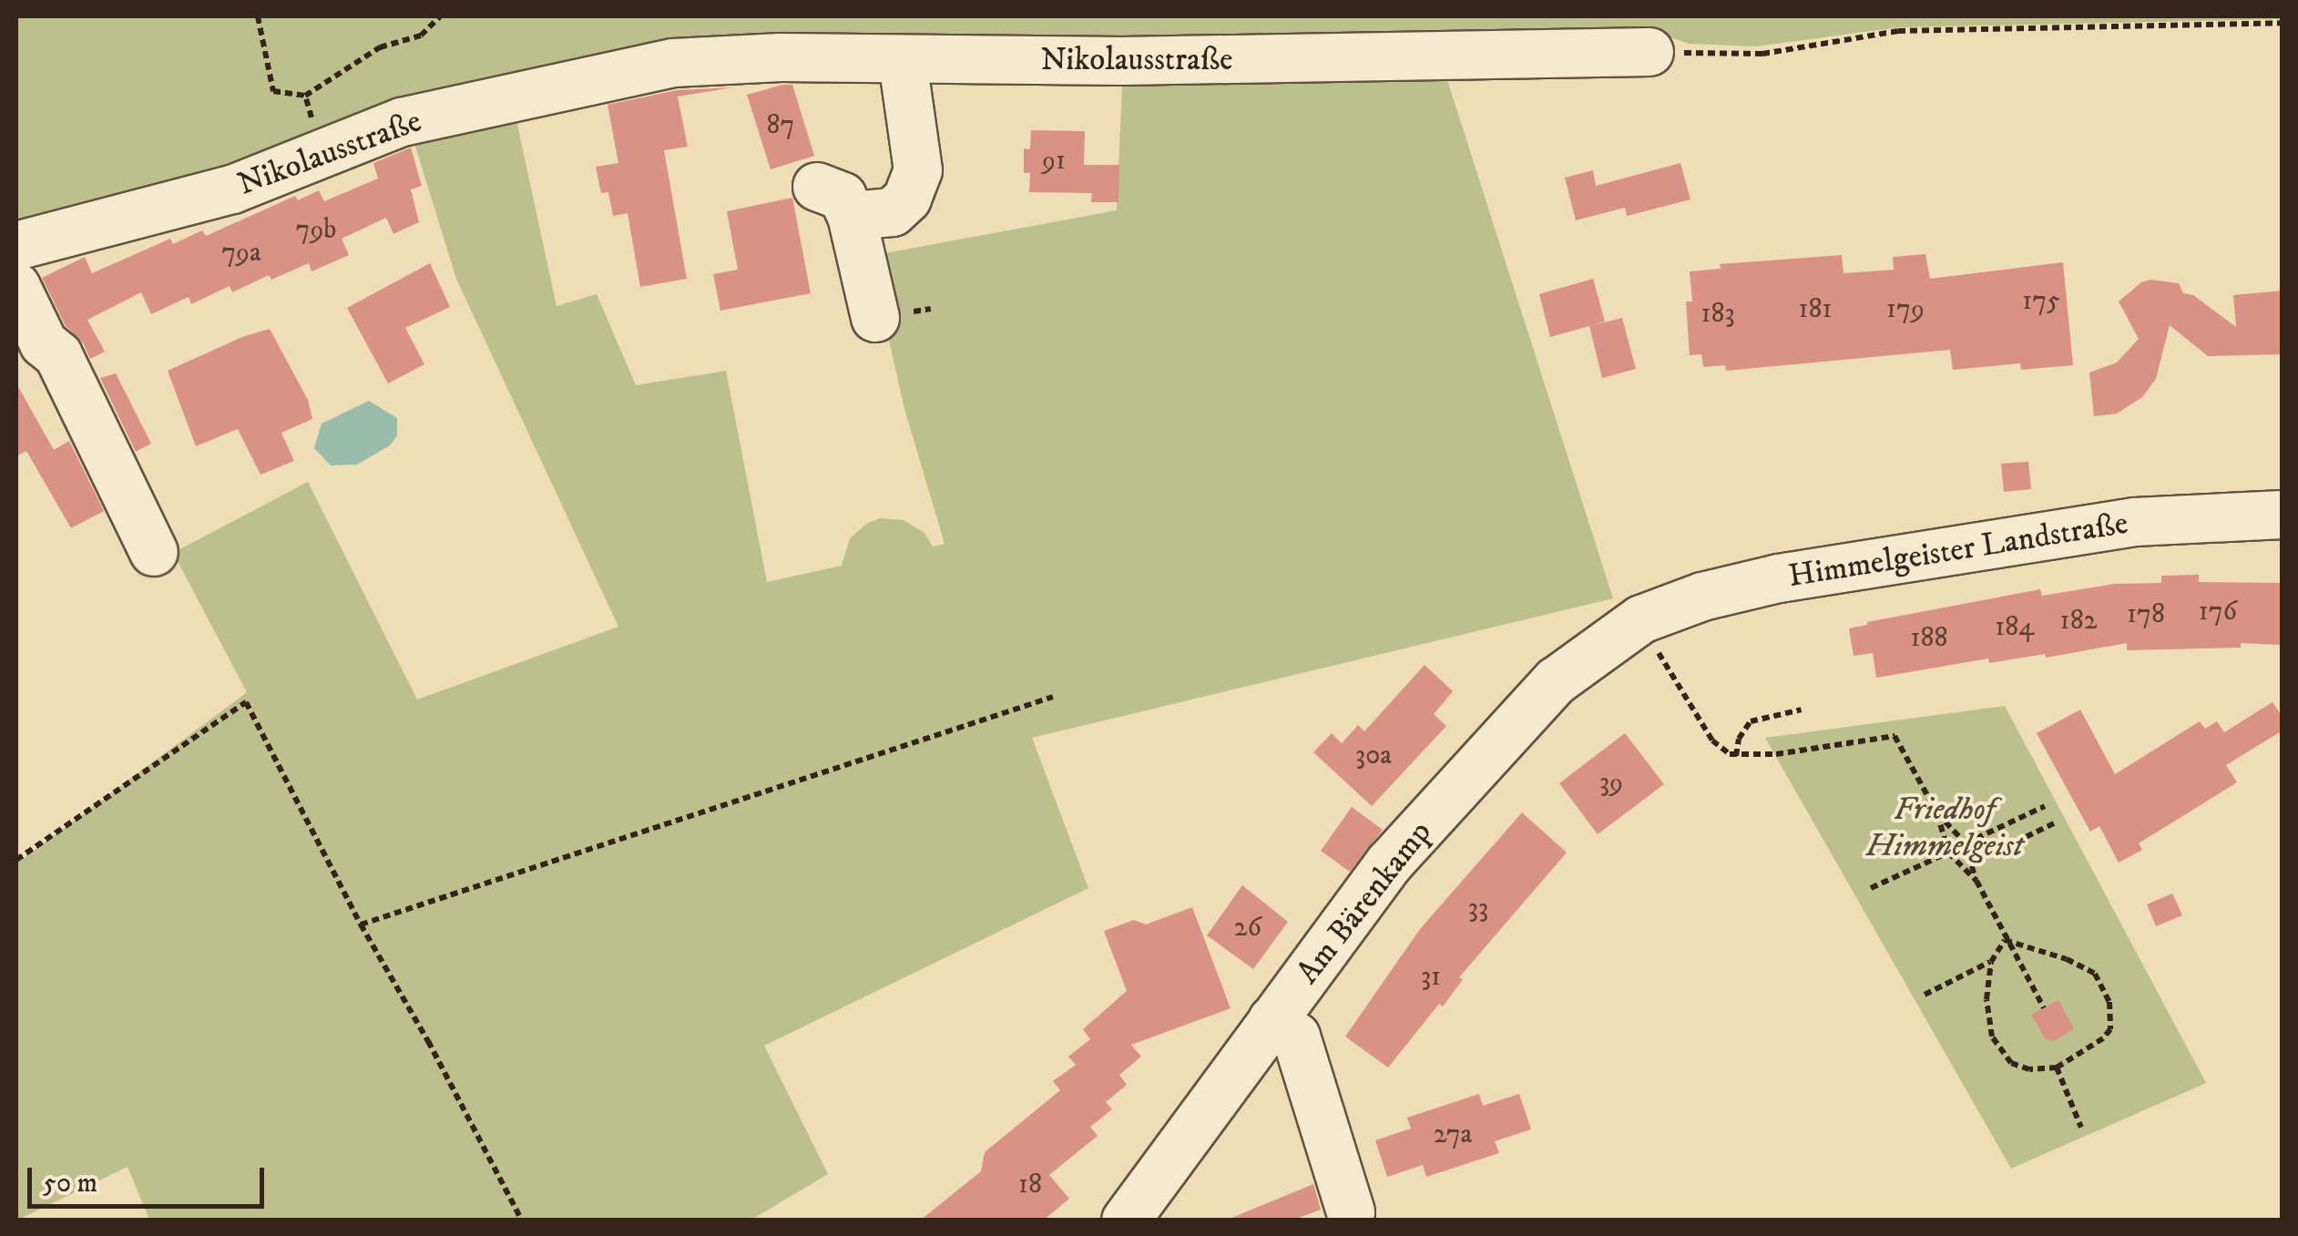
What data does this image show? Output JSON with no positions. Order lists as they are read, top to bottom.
{
  "streets": {
    "street": ["Nikolausstraße", "Himmelgeister Landstraße", "Am Bärenkamp"]
  },
  "crossings": [
    ["Himmelgeister Landstraße", "Am Bärenkamp"]
  ],
  "parks": ["Friedhof Himmelgeist"],
  "house_numbers": [
    "87",
    "91",
    "79b",
    "79a",
    "175",
    "181",
    "179",
    "183",
    "176",
    "178",
    "182",
    "184",
    "188",
    "30a",
    "39",
    "33",
    "26",
    "31",
    "27a",
    "18"
  ],
  "scale_bar": "50 m"
}
